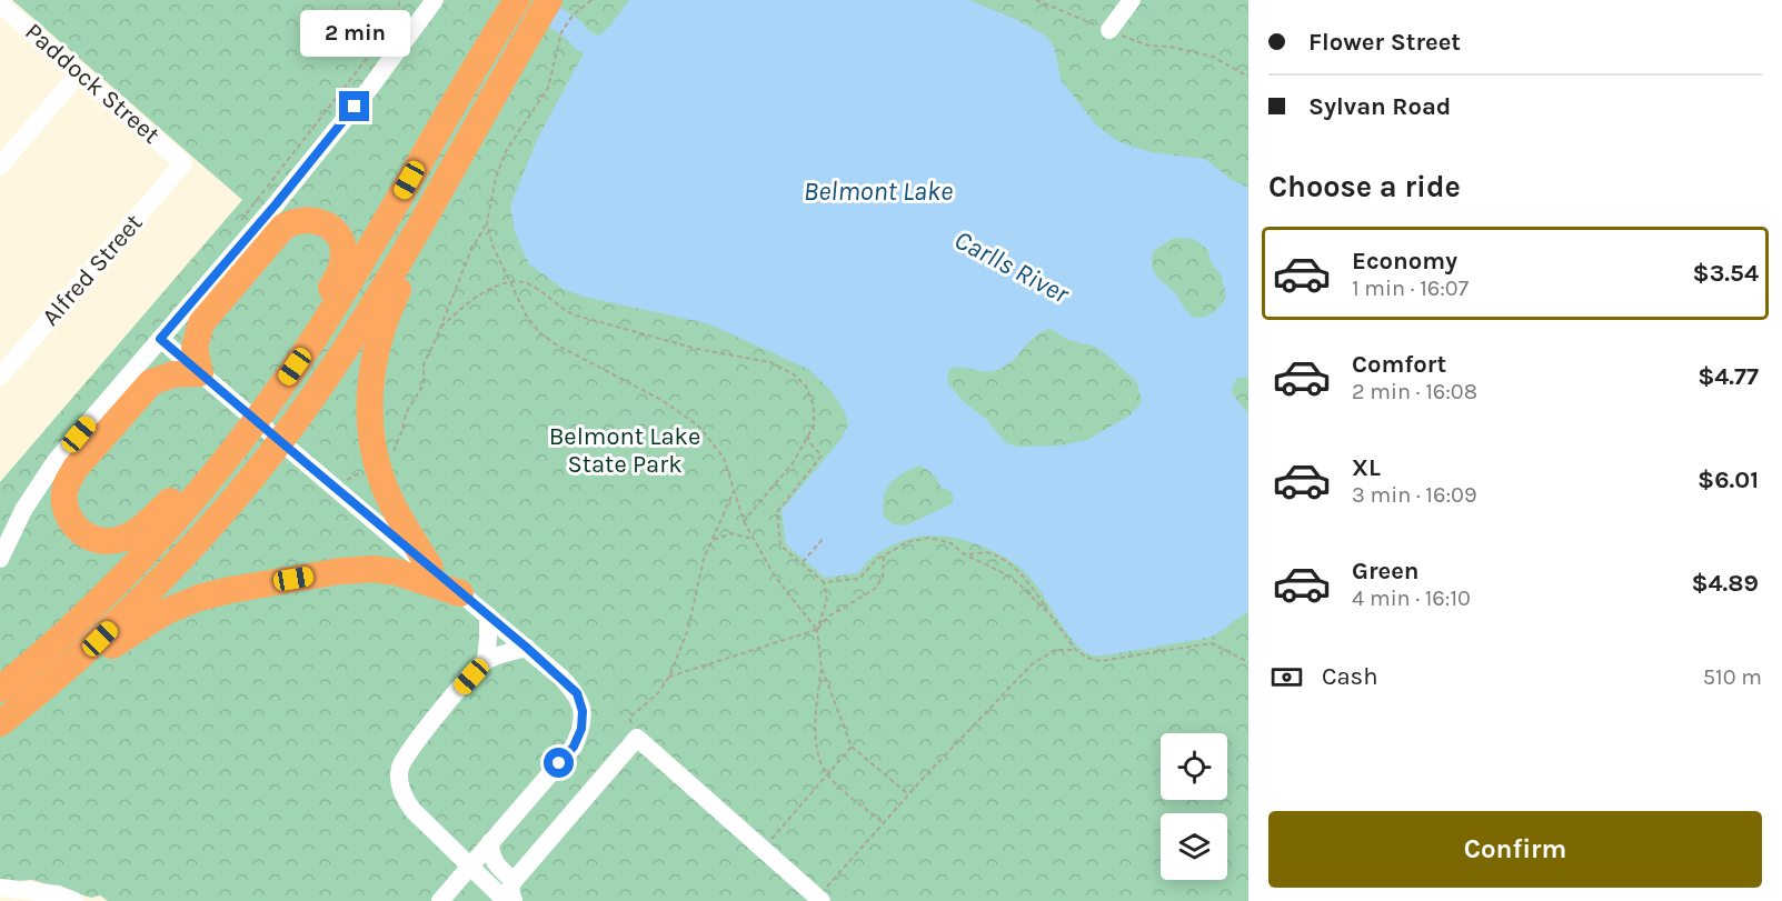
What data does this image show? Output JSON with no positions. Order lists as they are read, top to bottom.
{
  "streets": {
    "street": ["Paddock Street", "Alfred Street"]
  },
  "crossings": [
    ["Paddock Street", "Alfred Street"]
  ],
  "water": ["Belmont Lake", "Carlls River"],
  "parks": ["Belmont Lake State Park"],
  "page": {
    "banner": ["Flower Street", "Sylvan Road"],
    "bubble": "2 min",
    "heading": "Choose a ride",
    "list": [
      {
        "name": "Economy",
        "note": "1 min · 16:07",
        "value": "$3.54"
      },
      {
        "name": "Comfort",
        "note": "2 min · 16:08",
        "value": "$4.77"
      },
      {
        "name": "XL",
        "note": "3 min · 16:09",
        "value": "$6.01"
      },
      {
        "name": "Green",
        "note": "4 min · 16:10",
        "value": "$4.89"
      }
    ],
    "pay": ["Cash", "510 m"],
    "buttons": "Confirm"
  }
}
